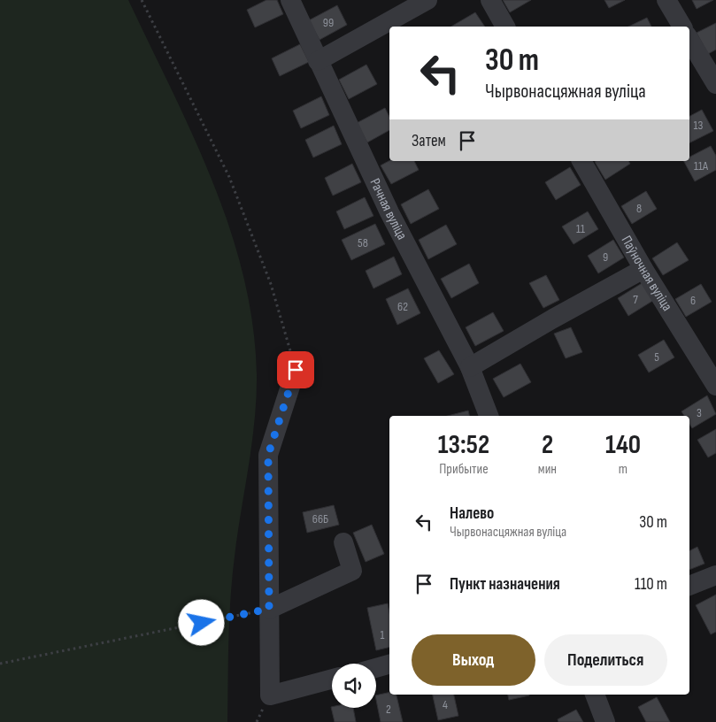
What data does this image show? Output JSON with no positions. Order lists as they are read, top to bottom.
{
  "streets": {
    "street": ["Рачная вуліца", "Паўночная вуліца"]
  },
  "house_numbers": [
    "99",
    "13",
    "11А",
    "8",
    "11",
    "58",
    "9",
    "7",
    "6",
    "62",
    "5",
    "3",
    "66Б",
    "1",
    "4",
    "2"
  ],
  "page": {
    "turn": ["30 m", "Чырвонасцяжная вуліца"],
    "then": "Затем",
    "eta": [
      "13:52",
      "Прибытие",
      "2",
      "мин",
      "140",
      "m"
    ],
    "list": [
      {
        "name": "Налево",
        "note": "Чырвонасцяжная вуліца",
        "value": "30 m"
      },
      {
        "name": "Пункт назначения",
        "value": "110 m"
      }
    ],
    "buttons": ["Выход", "Поделиться"]
  }
}
